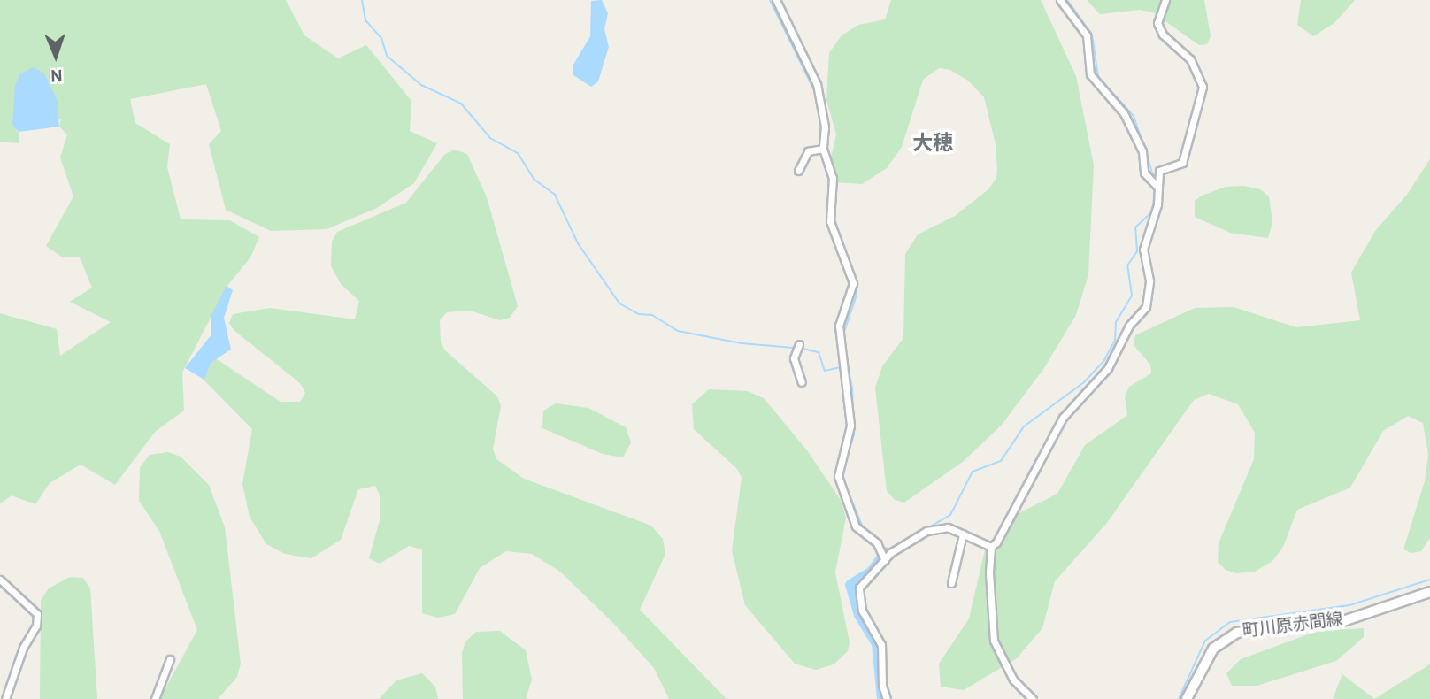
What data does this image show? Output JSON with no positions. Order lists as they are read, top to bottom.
{
  "streets": {
    "main road": ["町川原赤間線"]
  },
  "districts": ["大穂"],
  "north": "bottom"
}
